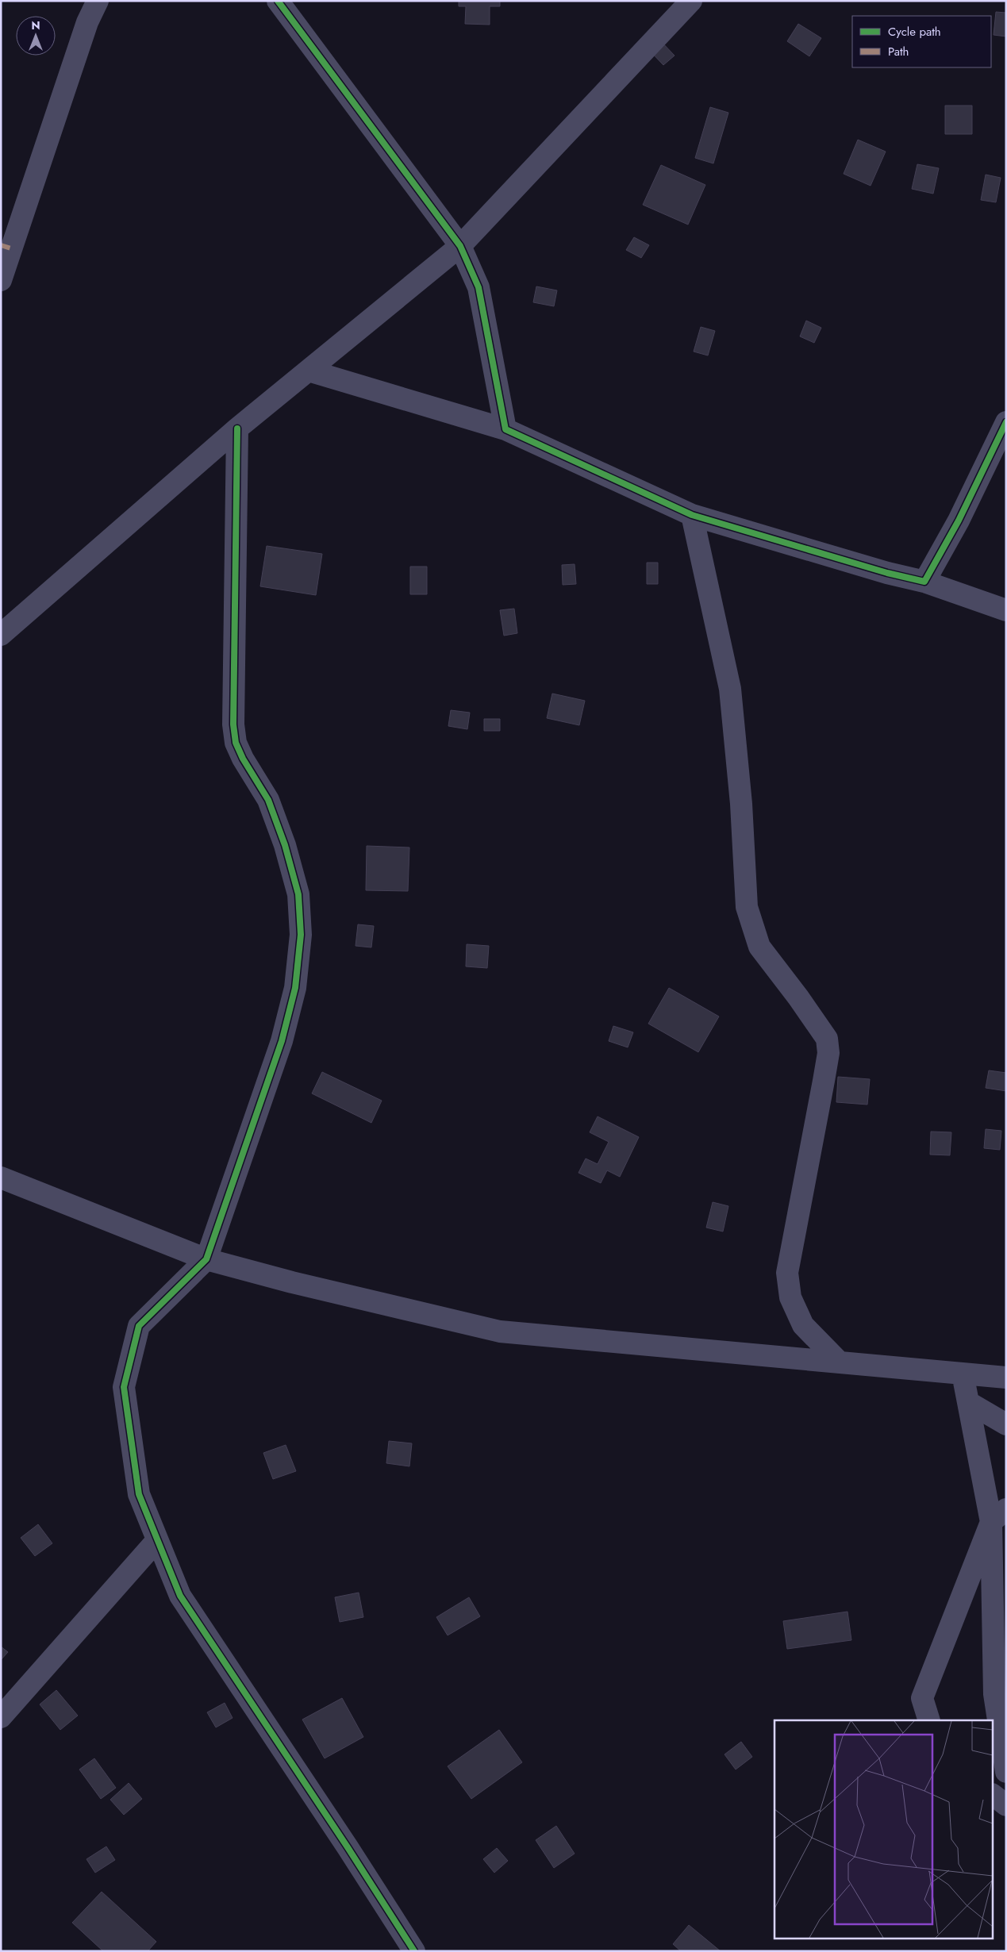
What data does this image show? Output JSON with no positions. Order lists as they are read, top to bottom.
{
  "legend": ["Cycle path", "Path"],
  "north": "top"
}
